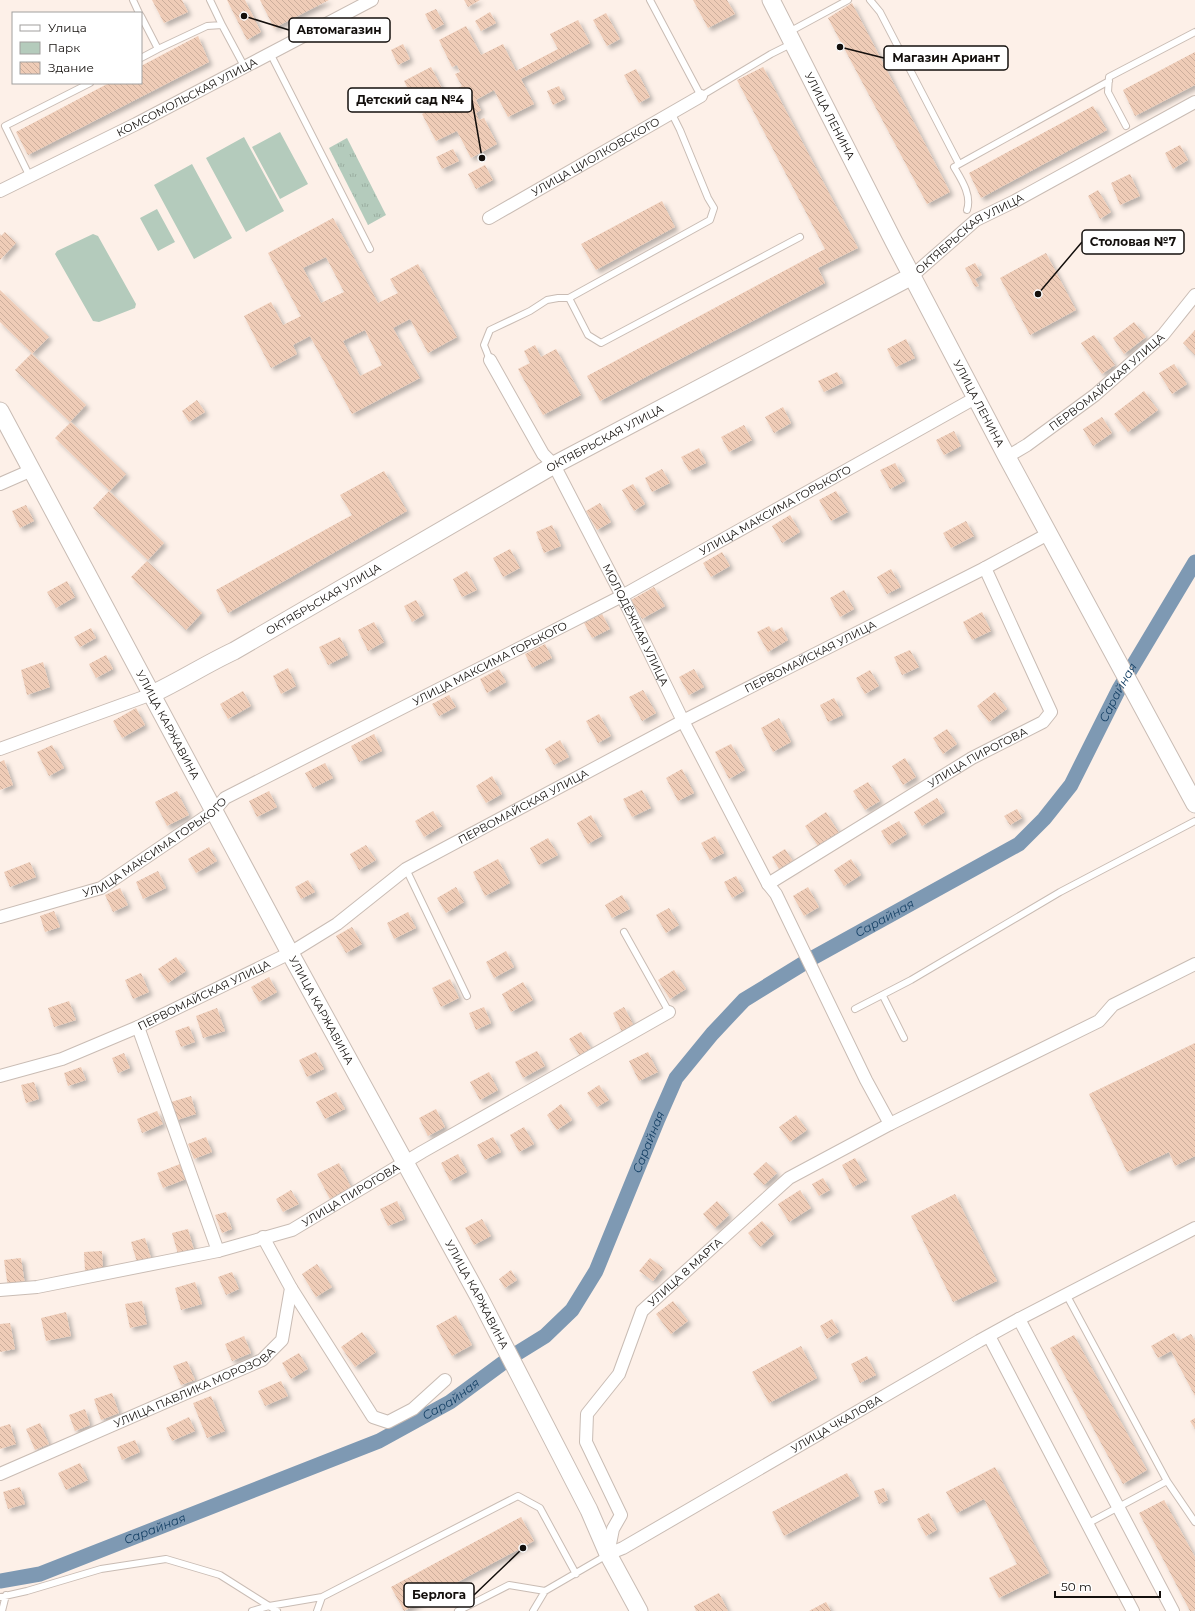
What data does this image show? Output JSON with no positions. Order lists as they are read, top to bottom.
{
  "streets": {
    "street": [
      "КОМСОМОЛЬСКАЯ УЛИЦА",
      "УЛИЦА ЛЕНИНА",
      "УЛИЦА ЦИОЛКОВСКОГО",
      "ОКТЯБРЬСКАЯ УЛИЦА",
      "ПЕРВОМАЙСКАЯ УЛИЦА",
      "УЛИЦА МАКСИМА ГОРЬКОГО",
      "МОЛОДЁЖНАЯ УЛИЦА",
      "УЛИЦА КАРЖАВИНА",
      "УЛИЦА ПИРОГОВА",
      "УЛИЦА 8 МАРТА",
      "УЛИЦА ПАВЛИКА МОРОЗОВА",
      "УЛИЦА ЧКАЛОВА"
    ]
  },
  "crossings": [
    ["УЛИЦА ЛЕНИНА", "ОКТЯБРЬСКАЯ УЛИЦА"],
    ["УЛИЦА ЛЕНИНА", "ПЕРВОМАЙСКАЯ УЛИЦА"],
    ["УЛИЦА ЛЕНИНА", "УЛИЦА МАКСИМА ГОРЬКОГО"],
    ["ОКТЯБРЬСКАЯ УЛИЦА", "МОЛОДЁЖНАЯ УЛИЦА"],
    ["ОКТЯБРЬСКАЯ УЛИЦА", "УЛИЦА КАРЖАВИНА"],
    ["ПЕРВОМАЙСКАЯ УЛИЦА", "МОЛОДЁЖНАЯ УЛИЦА"],
    ["ПЕРВОМАЙСКАЯ УЛИЦА", "УЛИЦА КАРЖАВИНА"],
    ["ПЕРВОМАЙСКАЯ УЛИЦА", "УЛИЦА ПИРОГОВА"],
    ["УЛИЦА МАКСИМА ГОРЬКОГО", "МОЛОДЁЖНАЯ УЛИЦА"],
    ["УЛИЦА МАКСИМА ГОРЬКОГО", "УЛИЦА КАРЖАВИНА"],
    ["МОЛОДЁЖНАЯ УЛИЦА", "УЛИЦА ПИРОГОВА"],
    ["МОЛОДЁЖНАЯ УЛИЦА", "УЛИЦА 8 МАРТА"],
    ["УЛИЦА КАРЖАВИНА", "УЛИЦА ПИРОГОВА"],
    ["УЛИЦА КАРЖАВИНА", "УЛИЦА 8 МАРТА"],
    ["УЛИЦА КАРЖАВИНА", "УЛИЦА ЧКАЛОВА"],
    ["УЛИЦА 8 МАРТА", "УЛИЦА ЧКАЛОВА"]
  ],
  "water": ["Сарайная"],
  "places": [
    "Автомагазин",
    "Магазин Ариант",
    "Детский сад №4",
    "Столовая №7",
    "Берлога"
  ],
  "legend": ["Улица", "Парк", "Здание"],
  "scale_bar": "50 m"
}
